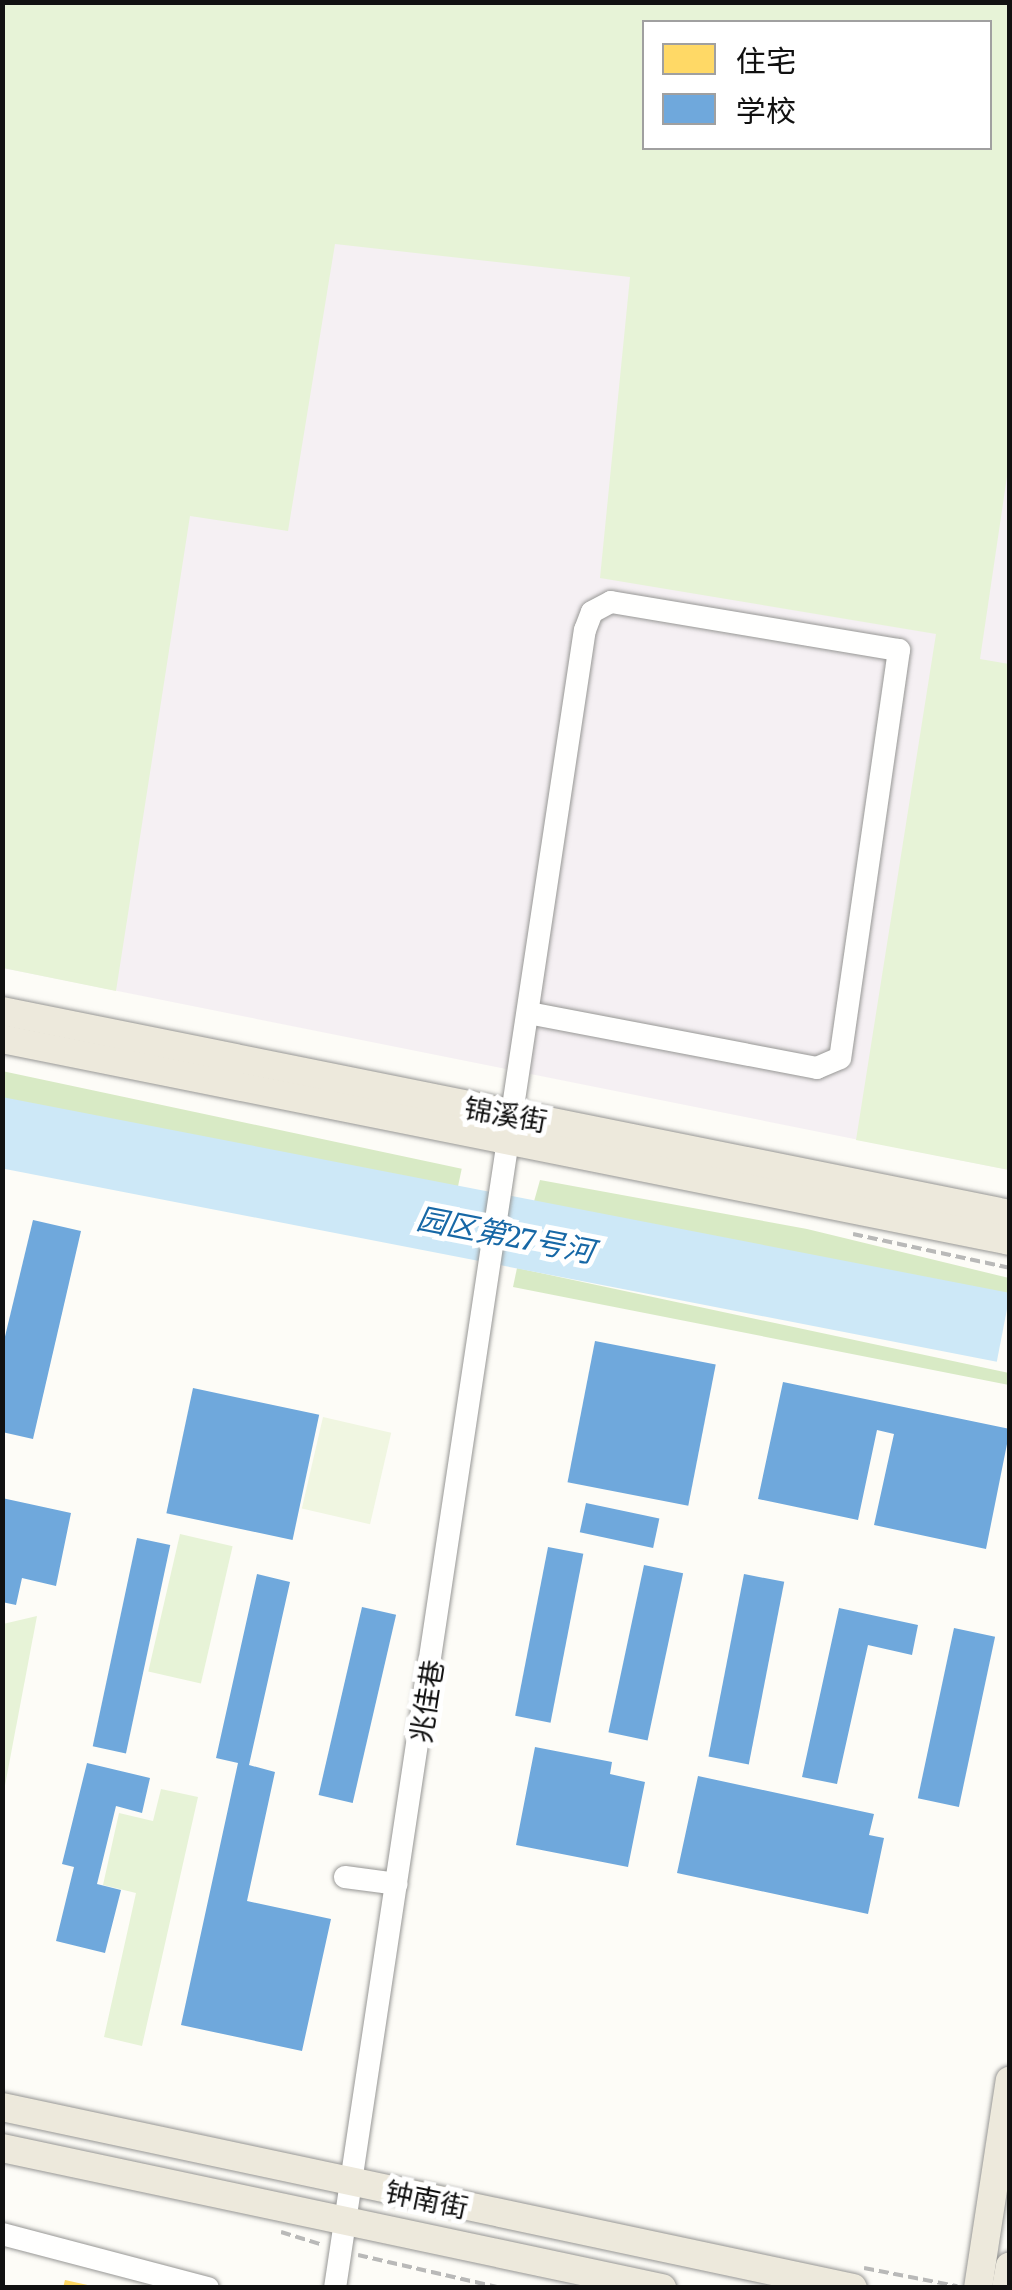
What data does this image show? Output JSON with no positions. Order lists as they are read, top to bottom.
{
  "streets": {
    "main road": ["锦溪街", "钟南街"],
    "street": ["兆佳巷"]
  },
  "crossings": [
    ["锦溪街", "兆佳巷"],
    ["兆佳巷", "钟南街"]
  ],
  "water": ["园区第27号河"],
  "legend": ["住宅", "学校"]
}
